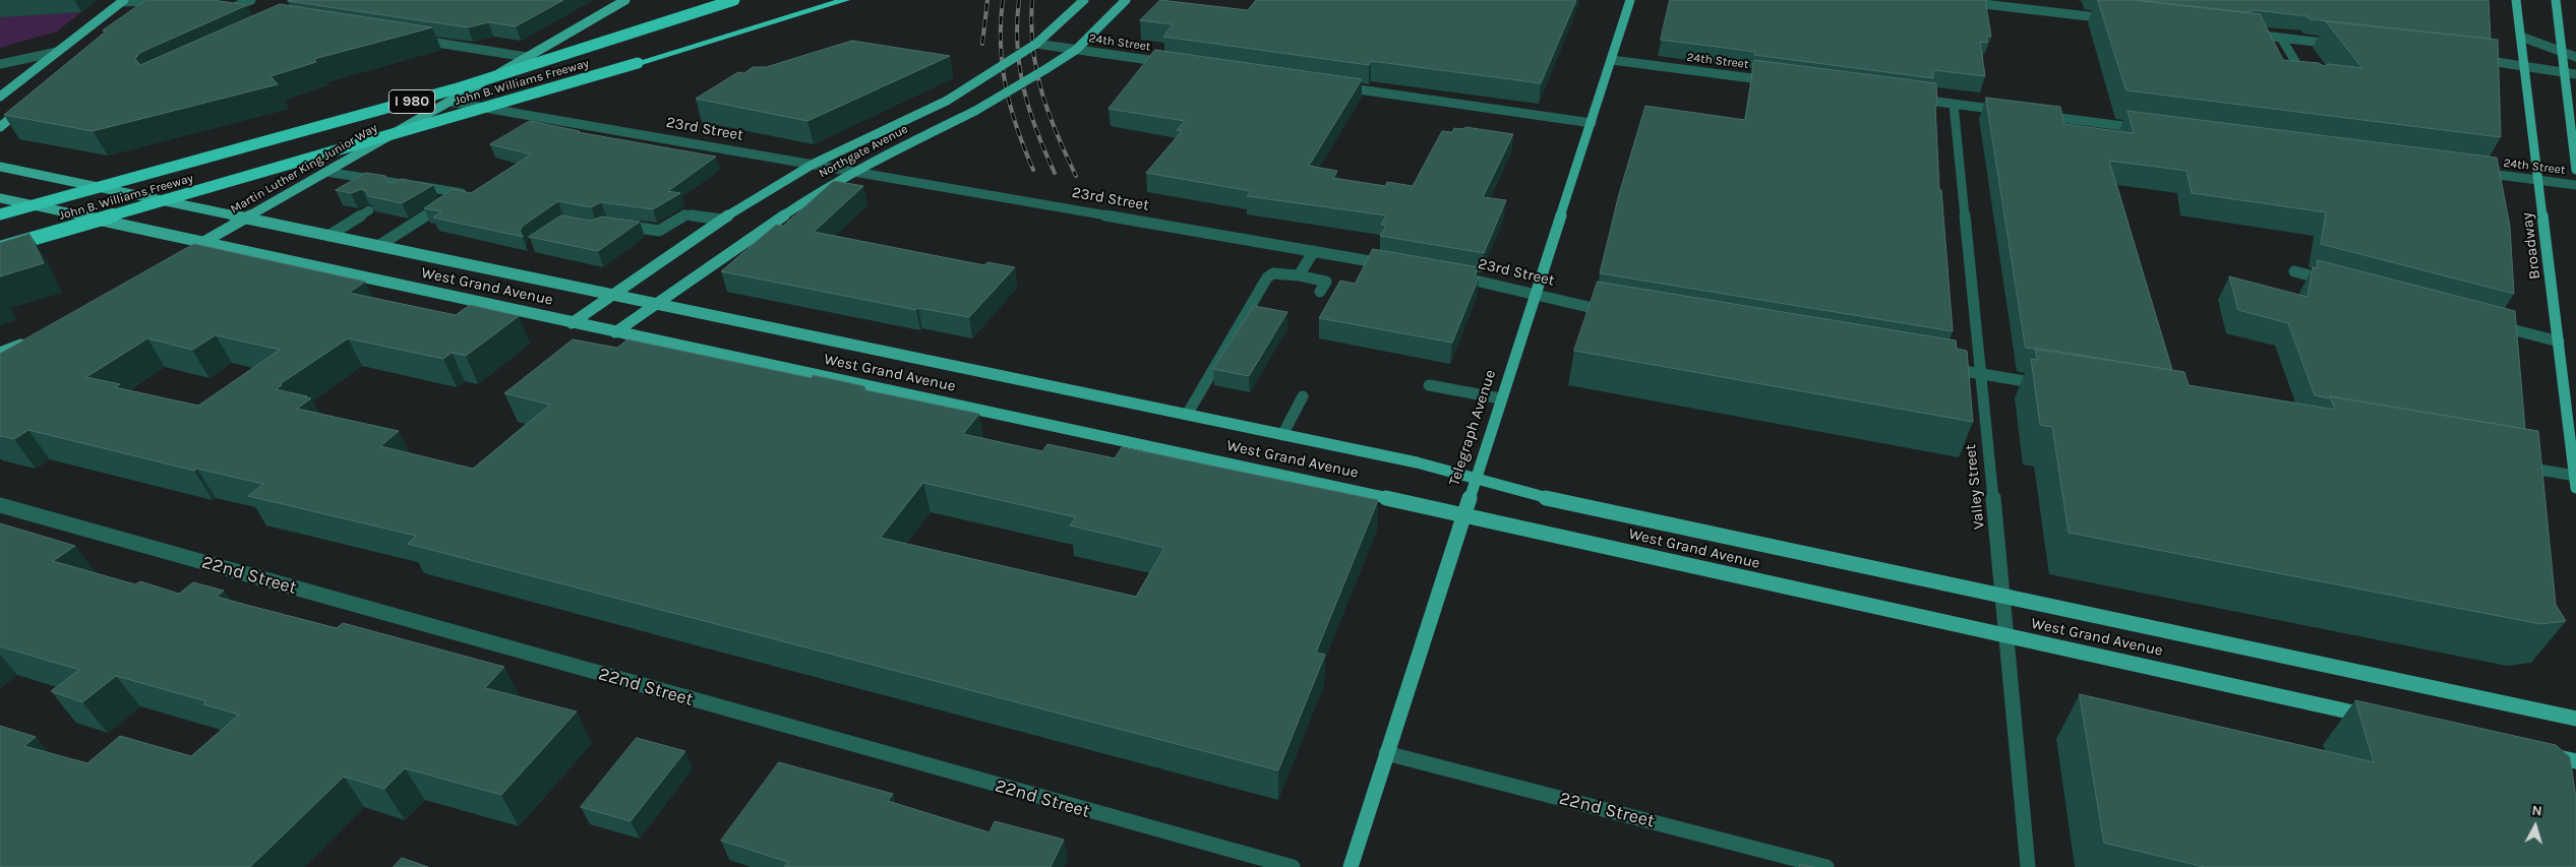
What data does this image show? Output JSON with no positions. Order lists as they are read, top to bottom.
{
  "streets": {
    "highway": ["John B. Williams Freeway", "I 980"],
    "main road": [
      "Northgate Avenue",
      "Martin Luther King Junior Way",
      "Broadway",
      "West Grand Avenue",
      "Telegraph Avenue"
    ],
    "street": [
      "24th Street",
      "23rd Street",
      "Valley Street",
      "22nd Street"
    ]
  },
  "crossings": [
    ["24th Street", "Northgate Avenue"],
    ["24th Street", "Broadway"],
    ["24th Street", "Telegraph Avenue"],
    ["23rd Street", "Northgate Avenue"],
    ["23rd Street", "Martin Luther King Junior Way"],
    ["23rd Street", "Telegraph Avenue"],
    ["Northgate Avenue", "West Grand Avenue"],
    ["Martin Luther King Junior Way", "West Grand Avenue"],
    ["West Grand Avenue", "Telegraph Avenue"],
    ["West Grand Avenue", "Valley Street"],
    ["Telegraph Avenue", "22nd Street"]
  ],
  "north": "top"
}
